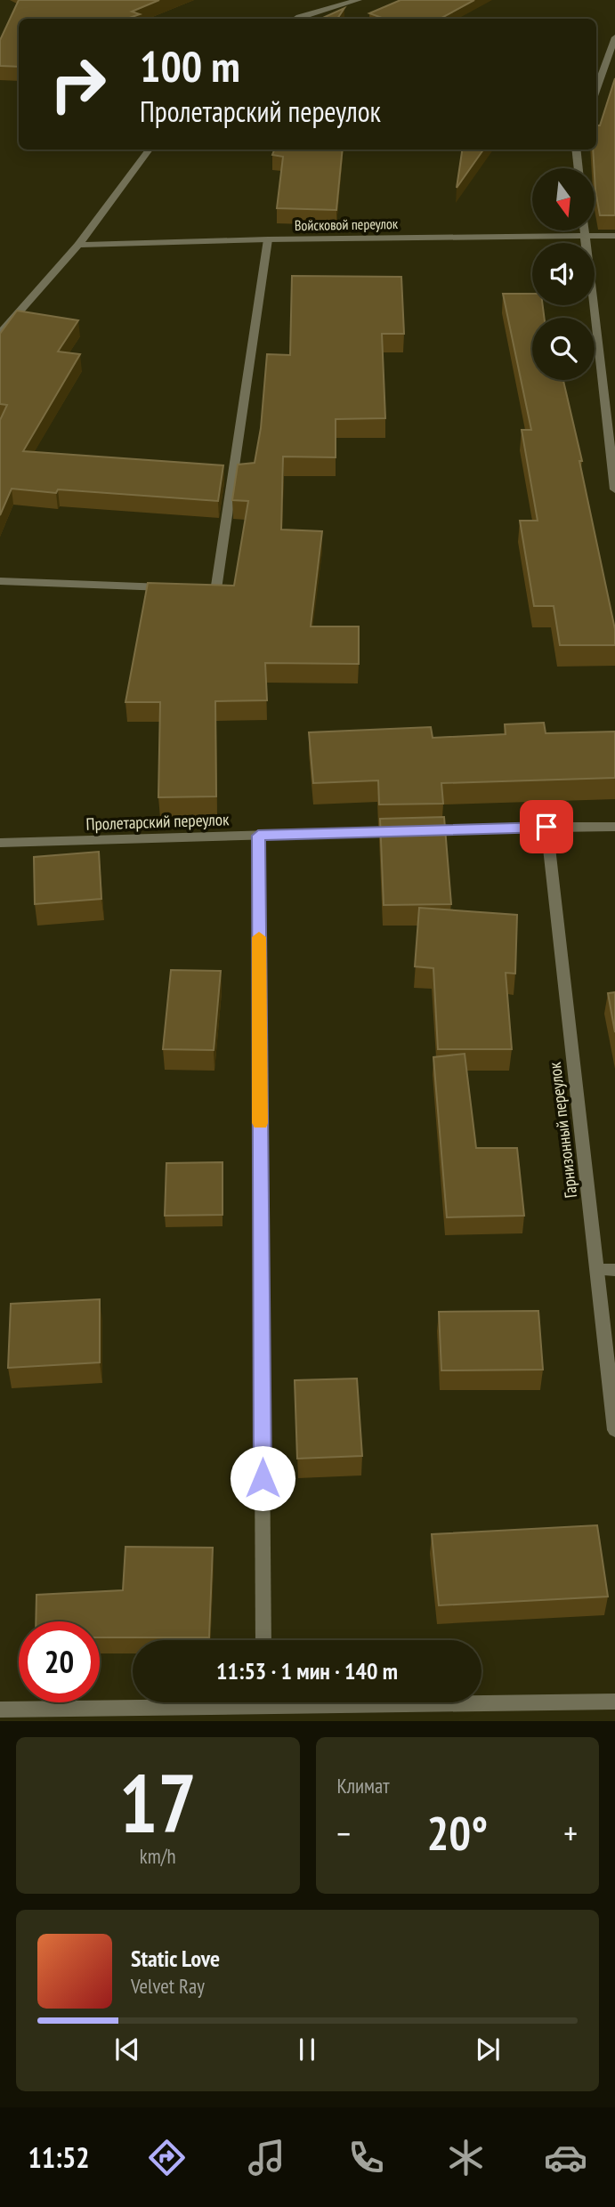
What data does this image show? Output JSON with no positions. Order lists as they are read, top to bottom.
{
  "streets": {
    "street": ["Войсковой переулок", "Пролетарский переулок", "Гарнизонный переулок"]
  },
  "crossings": [
    ["Пролетарский переулок", "Гарнизонный переулок"]
  ],
  "north": "bottom",
  "page": {
    "turn": ["100 m", "Пролетарский переулок"],
    "limit": "20",
    "trip": "11:53 · 1 мин · 140 m",
    "tile": [
      ["17", "km/h"],
      "Климат"
    ],
    "heat": ["−", "20°", "+"],
    "song": ["Static Love", "Velvet Ray"],
    "tabs": "11:52"
  }
}
